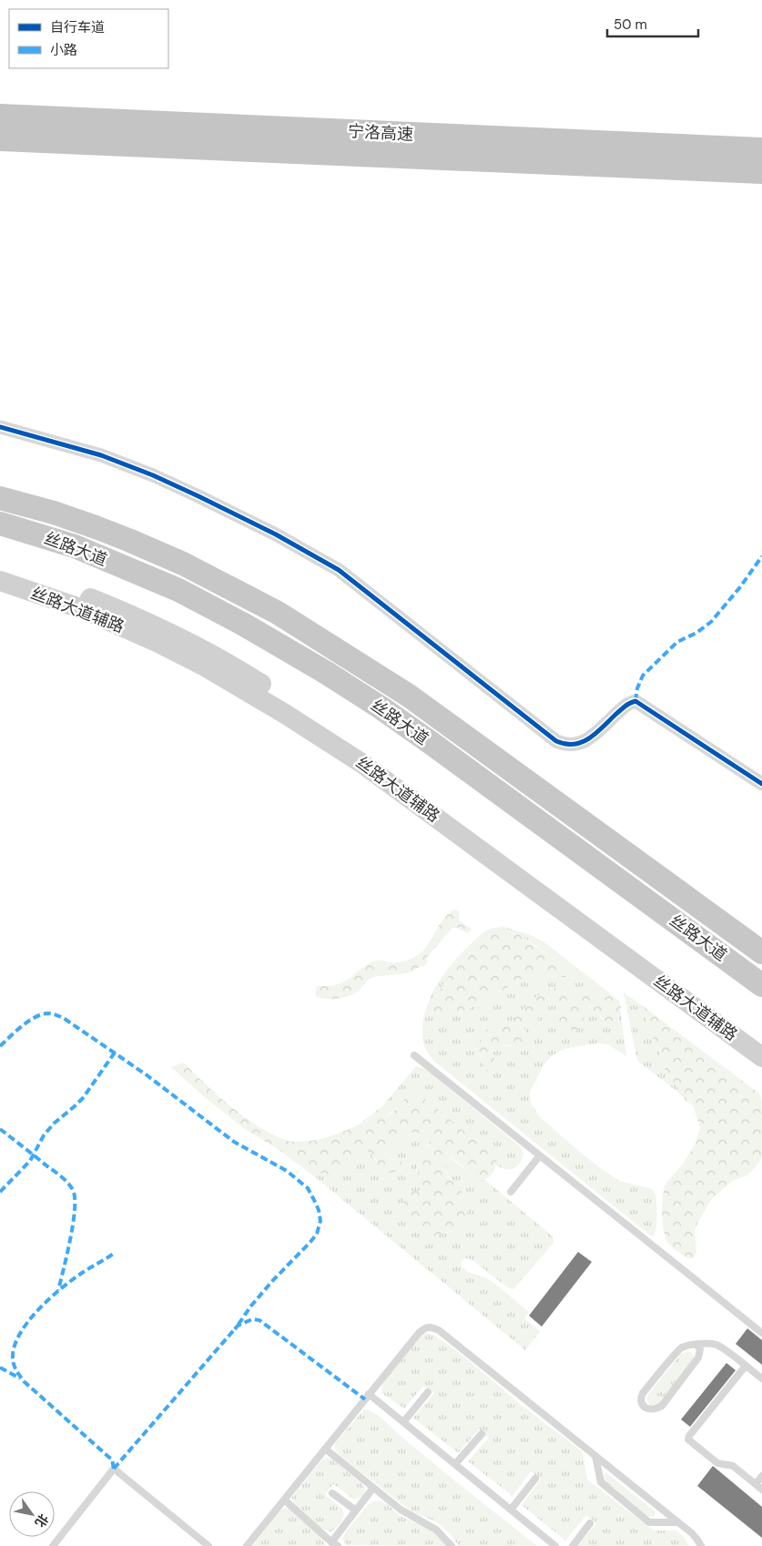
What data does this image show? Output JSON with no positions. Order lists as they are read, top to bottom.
{
  "streets": {
    "highway": ["宁洛高速", "丝路大道"],
    "main road": ["丝路大道辅路"]
  },
  "legend": ["自行车道", "小路"],
  "scale_bar": "50 m",
  "north": "bottom right"
}
